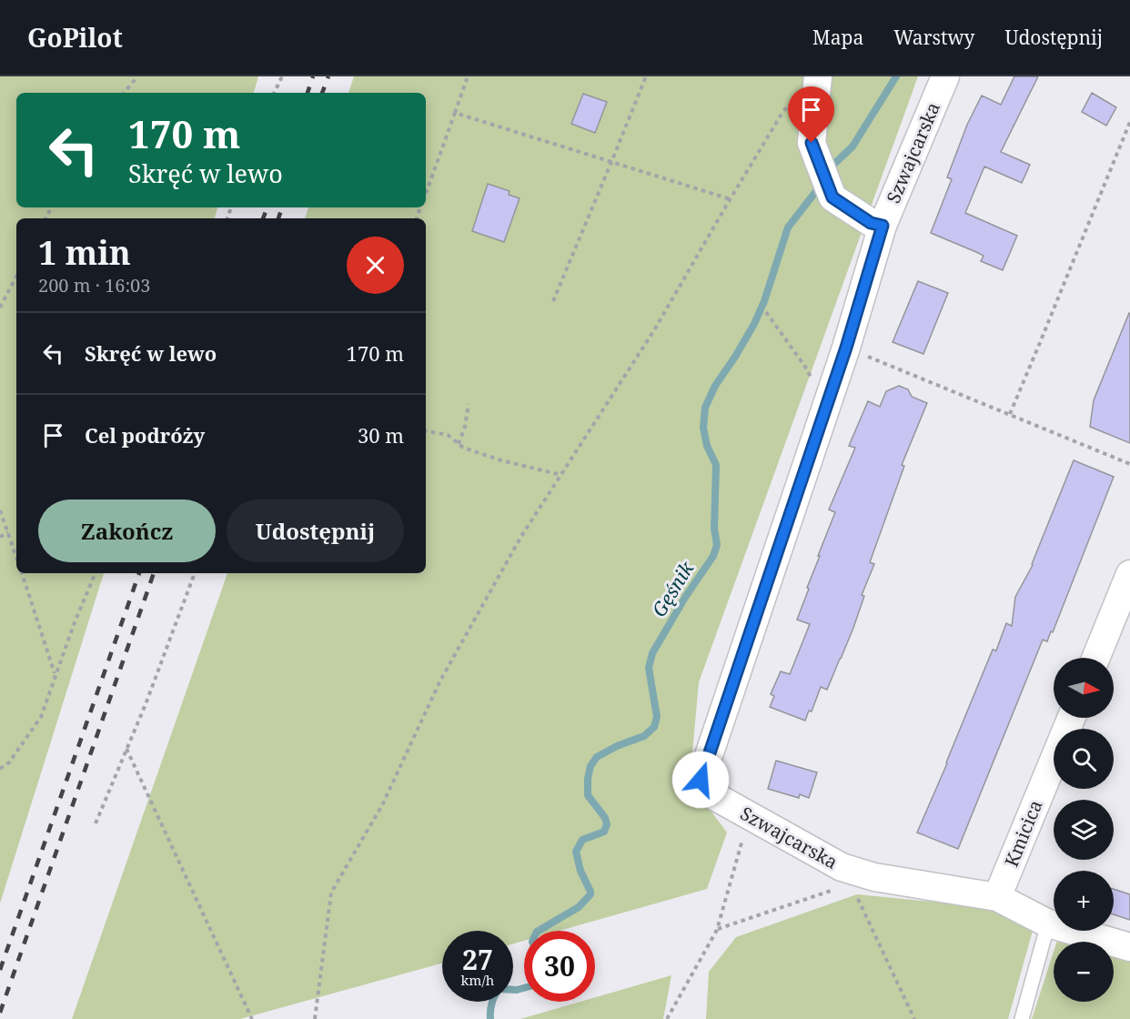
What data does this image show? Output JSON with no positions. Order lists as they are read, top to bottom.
{
  "streets": {
    "street": ["Szwajcarska", "Kmicica"]
  },
  "crossings": [
    ["Szwajcarska", "Kmicica"]
  ],
  "water": ["Gęśnik"],
  "north": "right",
  "page": {
    "header": "GoPilot",
    "nav": ["Mapa", "Warstwy", "Udostępnij"],
    "turn": ["170 m", "Skręć w lewo"],
    "heading": ["1 min", "200 m · 16:03"],
    "list": [
      {
        "name": "Skręć w lewo",
        "value": "170 m"
      },
      {
        "name": "Cel podróży",
        "value": "30 m"
      }
    ],
    "buttons": ["Zakończ", "Udostępnij"],
    "map_buttons": ["+", "−"],
    "speed": "27 km/h",
    "limit": "30"
  }
}
